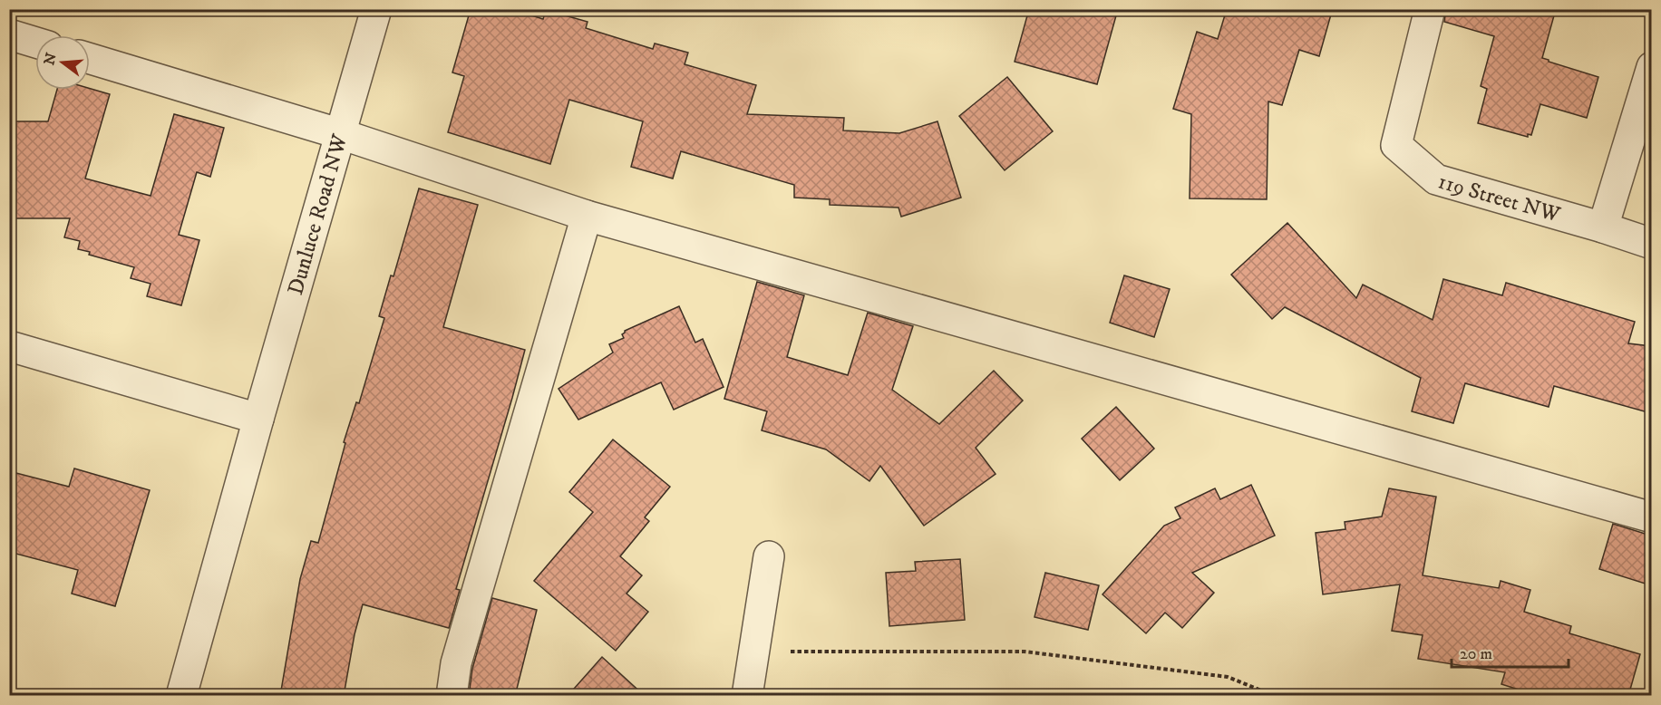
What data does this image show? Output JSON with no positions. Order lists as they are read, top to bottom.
{
  "streets": {
    "street": ["119 Street NW", "Dunluce Road NW"]
  },
  "scale_bar": "20 m",
  "north": "left"
}
